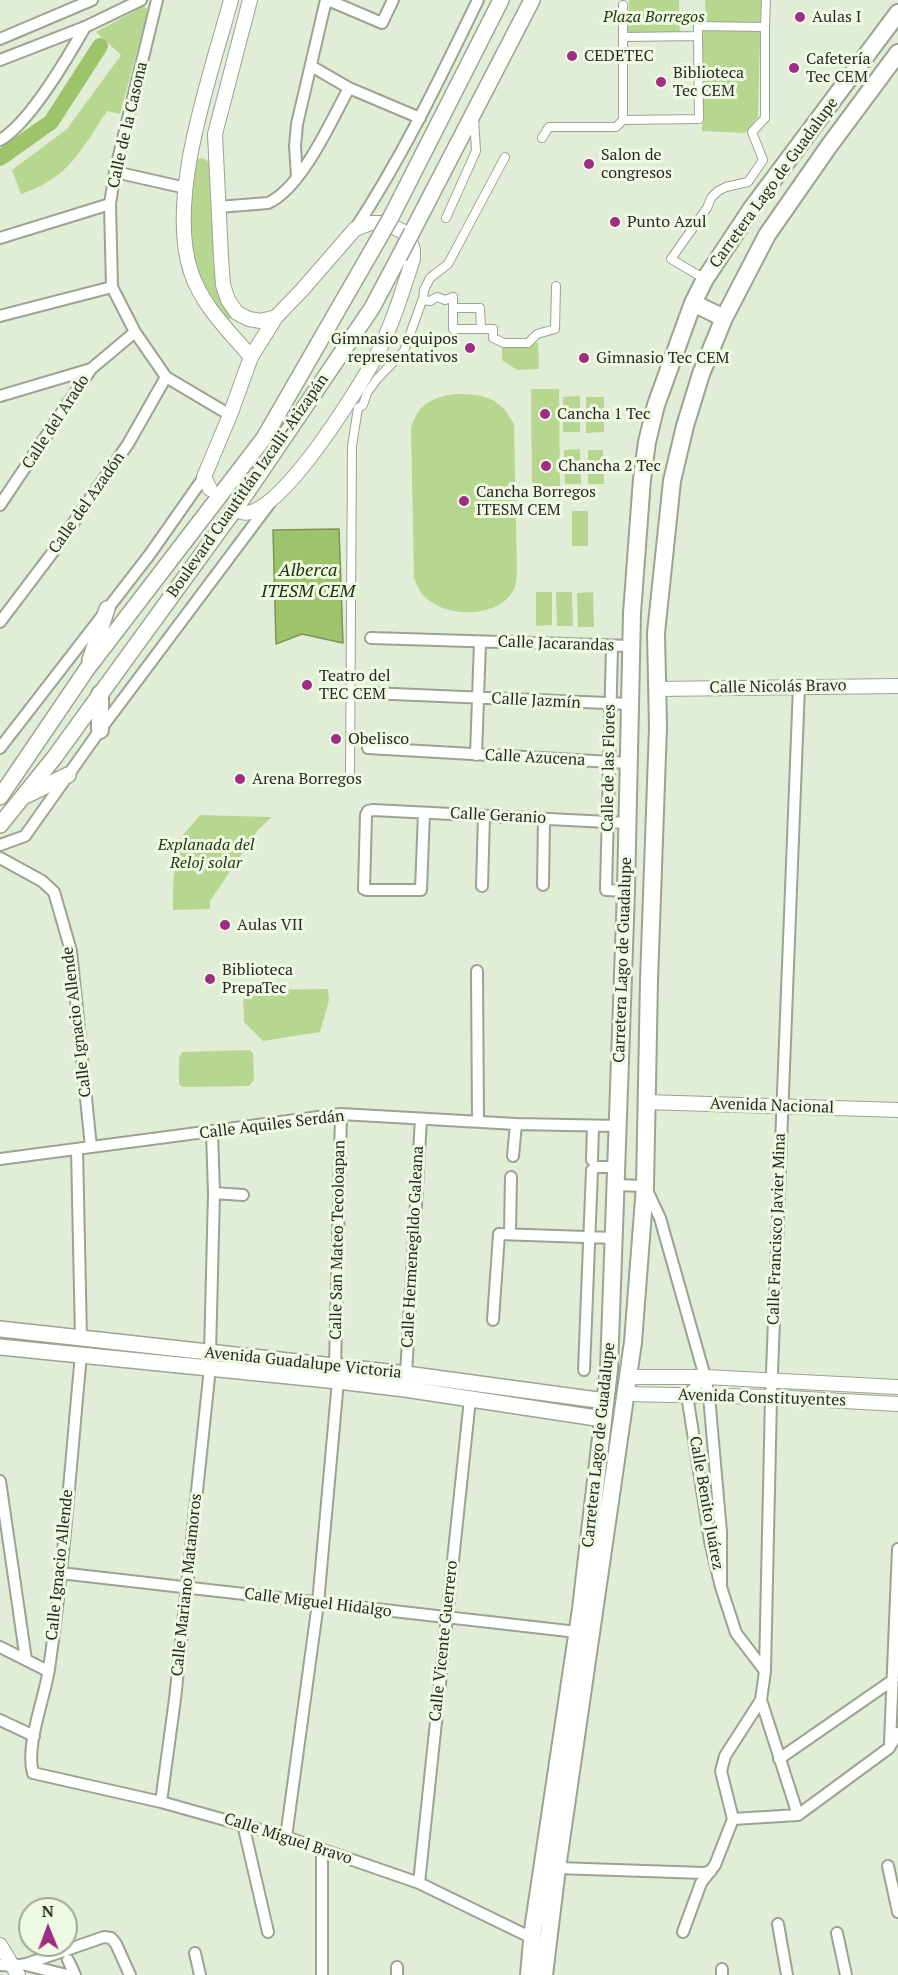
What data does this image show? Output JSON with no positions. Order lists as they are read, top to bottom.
{
  "streets": {
    "main road": ["Carretera Lago de Guadalupe", "Boulevard Cuautitlán Izcalli-Atizapán", "Avenida Guadalupe Victoria"],
    "street": [
      "Calle de la Casona",
      "Calle del Arado",
      "Calle del Azadón",
      "Calle Jacarandas",
      "Calle Nicolás Bravo",
      "Calle Jazmín",
      "Calle Azucena",
      "Calle de las Flores",
      "Calle Geranio",
      "Calle Ignacio Allende",
      "Avenida Nacional",
      "Calle Aquiles Serdán",
      "Calle Francisco Javier Mina",
      "Calle San Mateo Tecoloapan",
      "Calle Hermenegildo Galeana",
      "Avenida Constituyentes",
      "Calle Benito Juárez",
      "Calle Mariano Matamoros",
      "Calle Miguel Hidalgo",
      "Calle Vicente Guerrero",
      "Calle Miguel Bravo"
    ]
  },
  "crossings": [
    ["Calle de la Casona", "Calle del Arado"],
    ["Calle de la Casona", "Calle del Azadón"],
    ["Carretera Lago de Guadalupe", "Calle Jacarandas"],
    ["Carretera Lago de Guadalupe", "Calle Nicolás Bravo"],
    ["Carretera Lago de Guadalupe", "Calle Jazmín"],
    ["Carretera Lago de Guadalupe", "Calle Azucena"],
    ["Carretera Lago de Guadalupe", "Calle de las Flores"],
    ["Carretera Lago de Guadalupe", "Calle Geranio"],
    ["Carretera Lago de Guadalupe", "Avenida Nacional"],
    ["Carretera Lago de Guadalupe", "Calle Aquiles Serdán"],
    ["Carretera Lago de Guadalupe", "Avenida Guadalupe Victoria"],
    ["Carretera Lago de Guadalupe", "Avenida Constituyentes"],
    ["Carretera Lago de Guadalupe", "Calle Miguel Hidalgo"],
    ["Carretera Lago de Guadalupe", "Calle Miguel Bravo"],
    ["Calle Jacarandas", "Calle de las Flores"],
    ["Calle Nicolás Bravo", "Calle Francisco Javier Mina"],
    ["Calle Jazmín", "Calle de las Flores"],
    ["Calle Azucena", "Calle de las Flores"],
    ["Calle de las Flores", "Calle Geranio"],
    ["Calle Ignacio Allende", "Calle Aquiles Serdán"],
    ["Calle Ignacio Allende", "Avenida Guadalupe Victoria"],
    ["Calle Ignacio Allende", "Calle Miguel Hidalgo"],
    ["Calle Ignacio Allende", "Calle Miguel Bravo"],
    ["Avenida Nacional", "Calle Francisco Javier Mina"],
    ["Calle Aquiles Serdán", "Calle San Mateo Tecoloapan"],
    ["Calle Aquiles Serdán", "Calle Hermenegildo Galeana"],
    ["Calle Aquiles Serdán", "Calle Mariano Matamoros"],
    ["Calle Francisco Javier Mina", "Avenida Constituyentes"],
    ["Calle Francisco Javier Mina", "Calle Benito Juárez"],
    ["Calle San Mateo Tecoloapan", "Avenida Guadalupe Victoria"],
    ["Calle San Mateo Tecoloapan", "Calle Miguel Hidalgo"],
    ["Calle San Mateo Tecoloapan", "Calle Miguel Bravo"],
    ["Calle Hermenegildo Galeana", "Avenida Guadalupe Victoria"],
    ["Avenida Guadalupe Victoria", "Calle Mariano Matamoros"],
    ["Avenida Guadalupe Victoria", "Calle Vicente Guerrero"],
    ["Avenida Constituyentes", "Calle Benito Juárez"],
    ["Calle Mariano Matamoros", "Calle Miguel Hidalgo"],
    ["Calle Mariano Matamoros", "Calle Miguel Bravo"],
    ["Calle Miguel Hidalgo", "Calle Vicente Guerrero"],
    ["Calle Vicente Guerrero", "Calle Miguel Bravo"]
  ],
  "water": ["Alberca ITESM CEM"],
  "parks": ["Plaza Borregos", "Explanada del Reloj solar"],
  "places": [
    "Aulas I",
    "CEDETEC",
    "Cafetería Tec CEM",
    "Biblioteca Tec CEM",
    "Salon de congresos",
    "Punto Azul",
    "Gimnasio equipos representativos",
    "Gimnasio Tec CEM",
    "Cancha 1 Tec",
    "Chancha 2 Tec",
    "Cancha Borregos ITESM CEM",
    "Teatro del TEC CEM",
    "Obelisco",
    "Arena Borregos",
    "Aulas VII",
    "Biblioteca PrepaTec"
  ],
  "north": "top"
}
